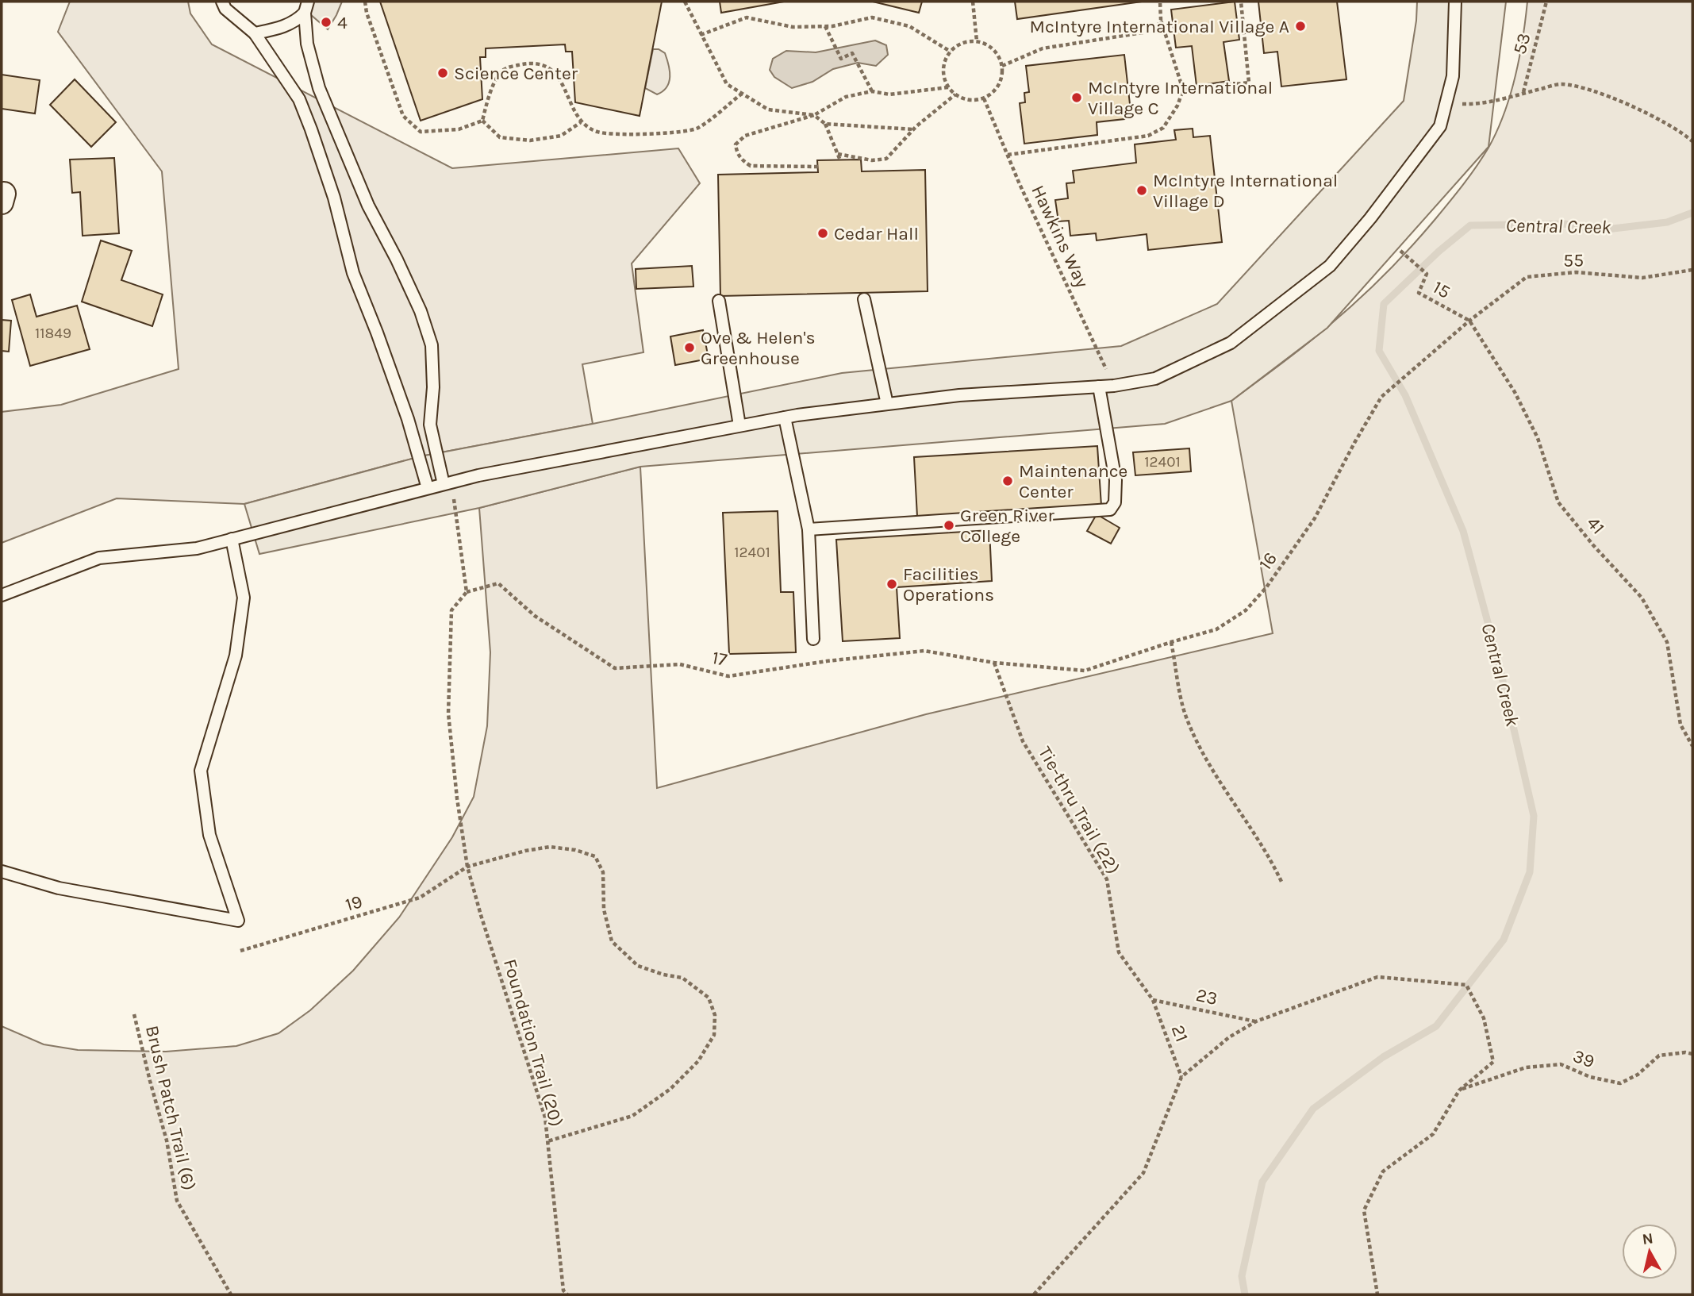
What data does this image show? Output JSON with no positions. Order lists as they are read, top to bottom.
{
  "streets": {
    "path": [
      "53",
      "Hawkins Way",
      "55",
      "15",
      "41",
      "16",
      "17",
      "Tie-thru Trail (22)",
      "19",
      "23",
      "21",
      "Foundation Trail (20)",
      "39",
      "Brush Patch Trail (6)"
    ]
  },
  "crossings": [
    ["55", "15"],
    ["55", "41"],
    ["55", "16"],
    ["15", "41"],
    ["15", "16"],
    ["41", "16"],
    ["16", "17"],
    ["16", "Tie-thru Trail (22)"],
    ["17", "Tie-thru Trail (22)"],
    ["17", "Foundation Trail (20)"],
    ["Tie-thru Trail (22)", "23"],
    ["Tie-thru Trail (22)", "21"],
    ["19", "Foundation Trail (20)"],
    ["23", "21"]
  ],
  "water": ["Central Creek"],
  "places": [
    "4",
    "McIntyre International Village A",
    "Science Center",
    "McIntyre International Village C",
    "McIntyre International Village D",
    "Cedar Hall",
    "Ove & Helen's Greenhouse",
    "Maintenance Center",
    "Green River College",
    "Facilities Operations"
  ],
  "house_numbers": ["11849", "12401", "12401"],
  "north": "top"
}
